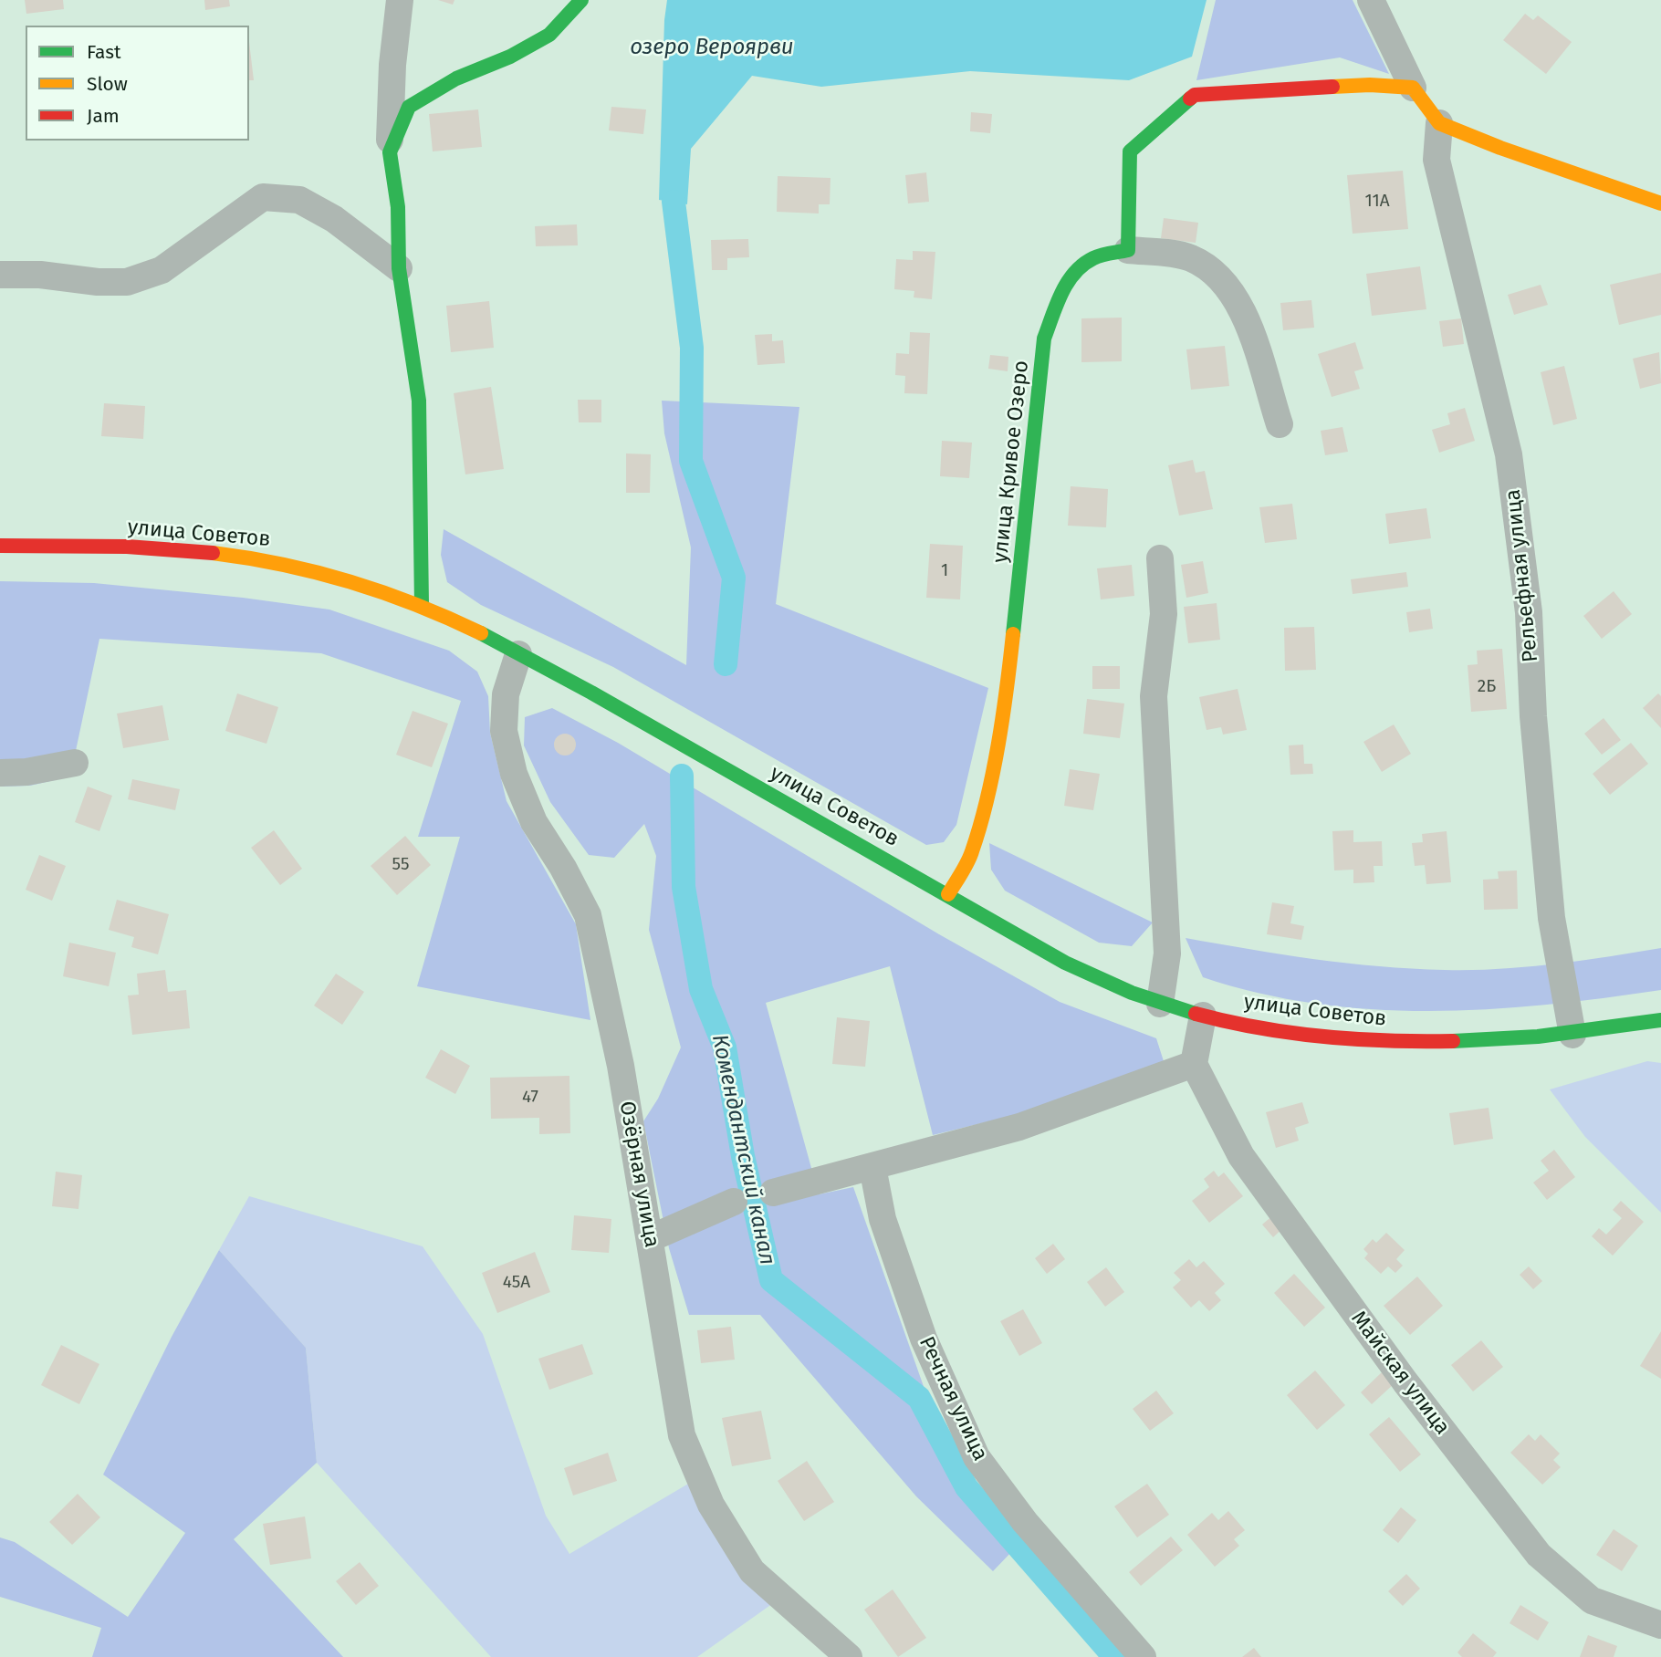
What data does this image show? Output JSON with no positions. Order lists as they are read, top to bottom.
{
  "streets": {
    "street": [
      "улица Кривое Озеро",
      "улица Советов",
      "Рельефная улица",
      "Озёрная улица",
      "Майская улица",
      "Речная улица"
    ]
  },
  "crossings": [
    ["улица Кривое Озеро", "улица Советов"],
    ["улица Советов", "Рельефная улица"],
    ["улица Советов", "Озёрная улица"]
  ],
  "water": ["озеро Вероярви", "Комендантский канал"],
  "house_numbers": [
    "11А",
    "1",
    "2Б",
    "55",
    "47",
    "45А"
  ],
  "legend": ["Fast", "Slow", "Jam"]
}
